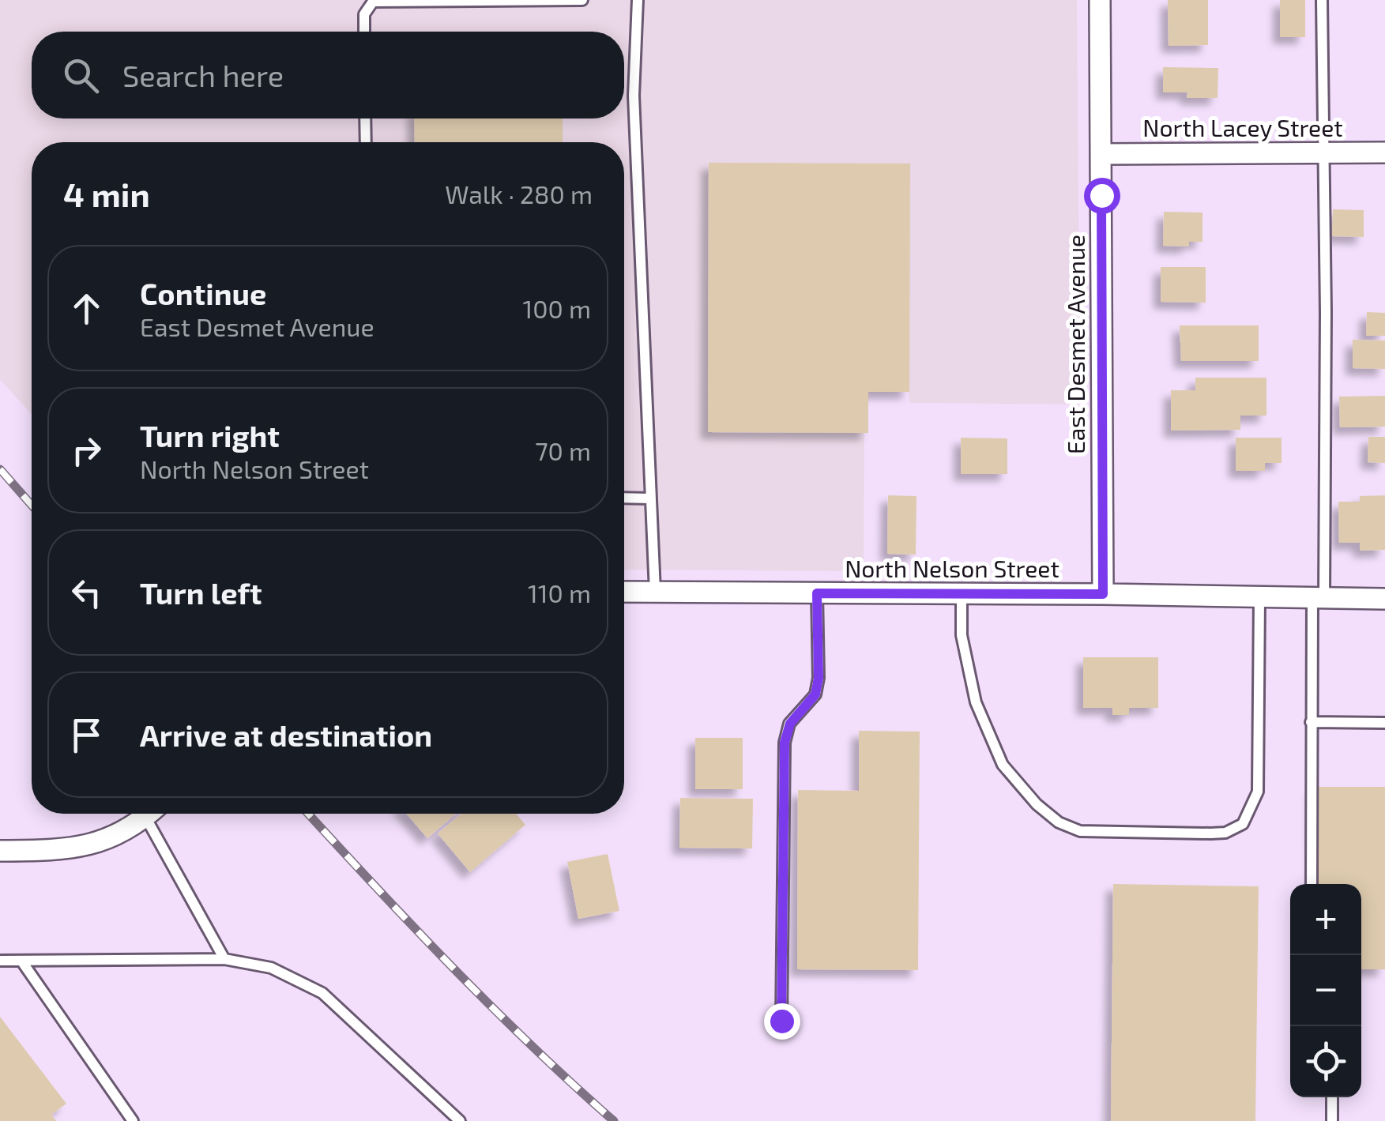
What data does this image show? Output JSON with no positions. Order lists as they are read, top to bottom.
{
  "streets": {
    "street": ["North Lacey Street", "East Desmet Avenue", "North Nelson Street"]
  },
  "crossings": [
    ["North Lacey Street", "East Desmet Avenue"],
    ["East Desmet Avenue", "North Nelson Street"]
  ],
  "page": {
    "search": "Search here",
    "heading": ["4 min", "Walk · 280 m"],
    "list": [
      ["Continue", "East Desmet Avenue", "100 m"],
      ["Turn right", "North Nelson Street", "70 m"],
      ["Turn left", "110 m"],
      "Arrive at destination"
    ],
    "map_buttons": ["+", "−"]
  }
}
